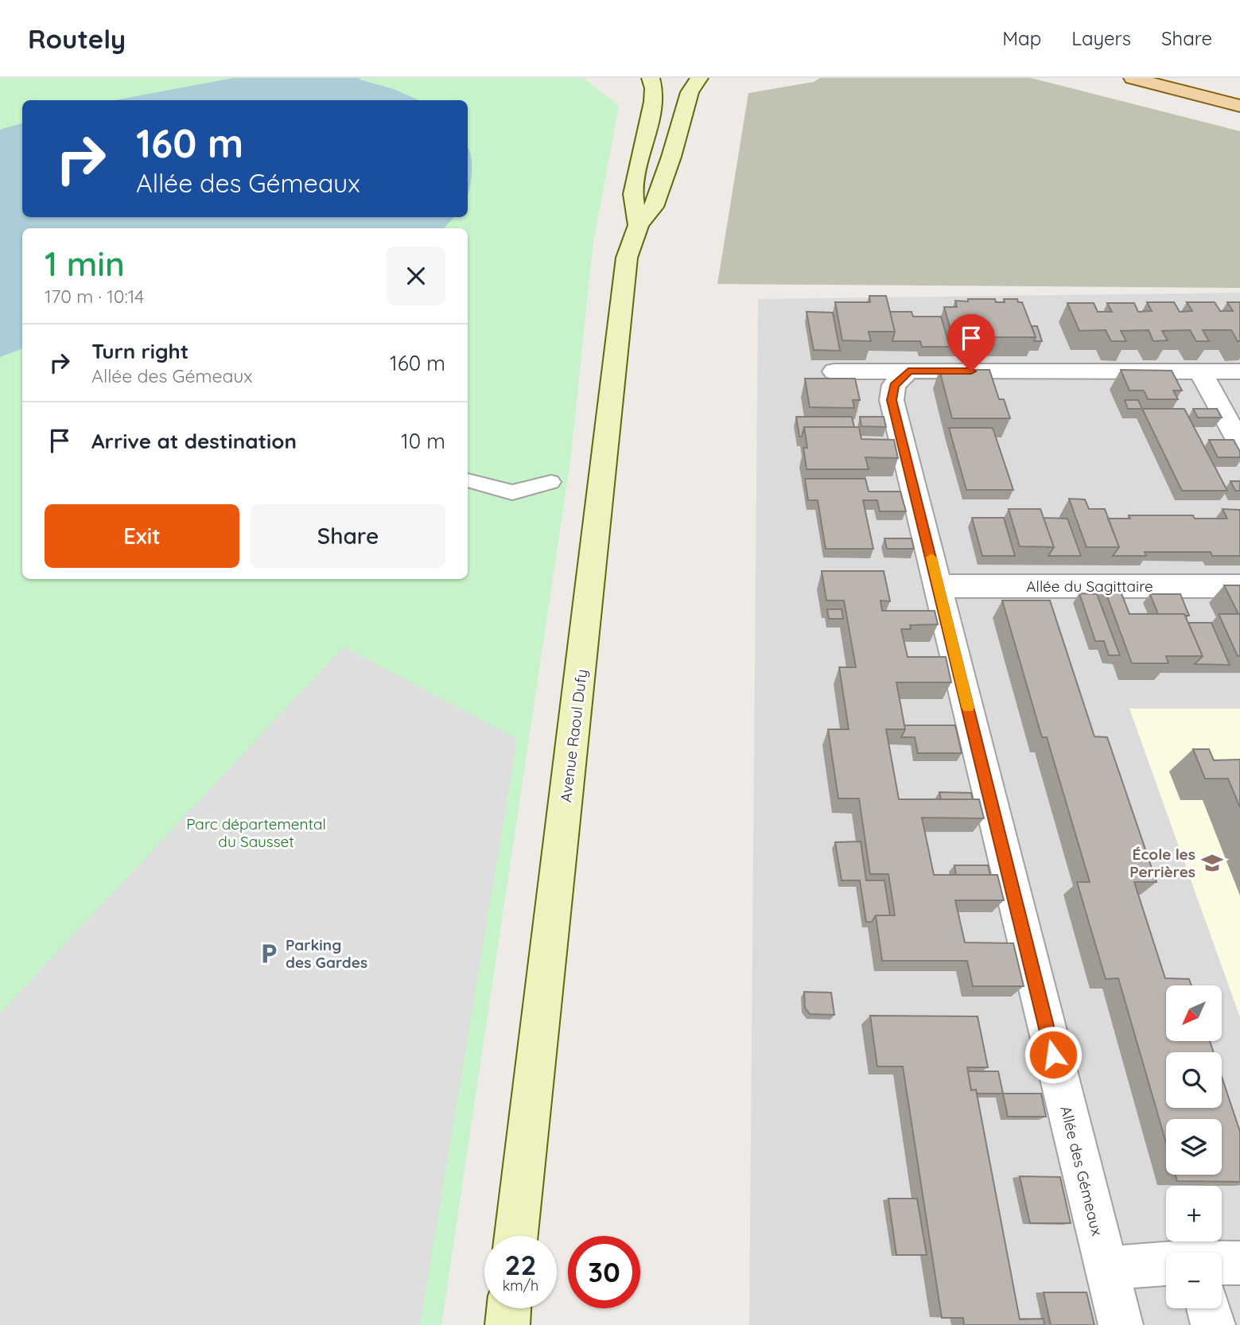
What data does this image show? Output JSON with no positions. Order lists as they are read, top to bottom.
{
  "streets": {
    "main road": ["Avenue Raoul Dufy"],
    "street": ["Allée du Sagittaire", "Allée des Gémeaux"]
  },
  "crossings": [
    ["Allée du Sagittaire", "Allée des Gémeaux"]
  ],
  "parks": ["Parc départemental du Sausset"],
  "places": {
    "school or university": ["École les Perrières"],
    "parking": ["Parking des Gardes"]
  },
  "north": "bottom left",
  "page": {
    "header": "Routely",
    "nav": ["Map", "Layers", "Share"],
    "turn": ["160 m", "Allée des Gémeaux"],
    "heading": ["1 min", "170 m · 10:14"],
    "list": [
      {
        "name": "Turn right",
        "note": "Allée des Gémeaux",
        "value": "160 m"
      },
      {
        "name": "Arrive at destination",
        "value": "10 m"
      }
    ],
    "buttons": ["Exit", "Share"],
    "map_buttons": ["+", "−"],
    "speed": "22 km/h",
    "limit": "30"
  }
}
